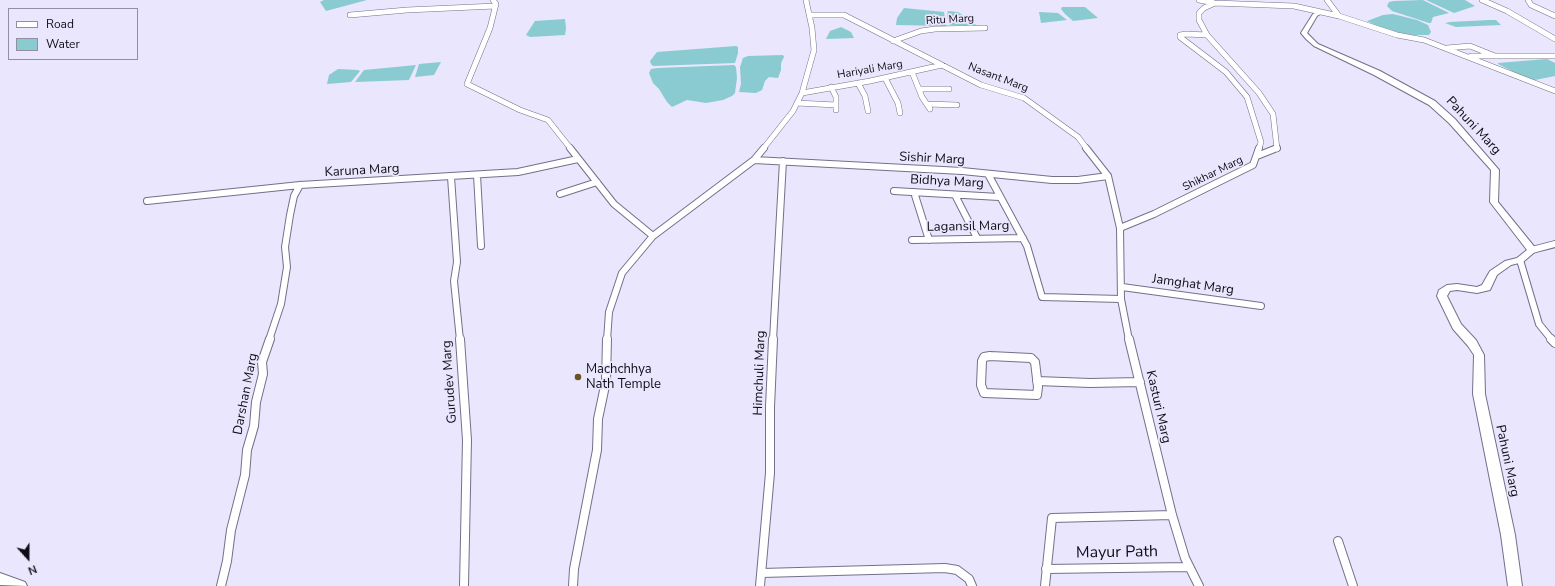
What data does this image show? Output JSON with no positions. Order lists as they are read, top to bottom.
{
  "streets": {
    "street": [
      "Ritu Marg",
      "Hariyali Marg",
      "Nasant Marg",
      "Pahuni Marg",
      "Sishir Marg",
      "Karuna Marg",
      "Shikhar Marg",
      "Bidhya Marg",
      "Lagansil Marg",
      "Jamghat Marg",
      "Himchuli Marg",
      "Gurudev Marg",
      "Darshan Marg",
      "Kasturi Marg",
      "Mayur Path"
    ]
  },
  "crossings": [
    ["Ritu Marg", "Nasant Marg"],
    ["Hariyali Marg", "Nasant Marg"],
    ["Nasant Marg", "Sishir Marg"],
    ["Nasant Marg", "Shikhar Marg"],
    ["Nasant Marg", "Kasturi Marg"],
    ["Sishir Marg", "Himchuli Marg"],
    ["Karuna Marg", "Gurudev Marg"],
    ["Karuna Marg", "Darshan Marg"],
    ["Shikhar Marg", "Kasturi Marg"],
    ["Jamghat Marg", "Kasturi Marg"],
    ["Kasturi Marg", "Mayur Path"]
  ],
  "places": ["Machchhya Nath Temple"],
  "legend": ["Road", "Water"],
  "north": "bottom"
}
